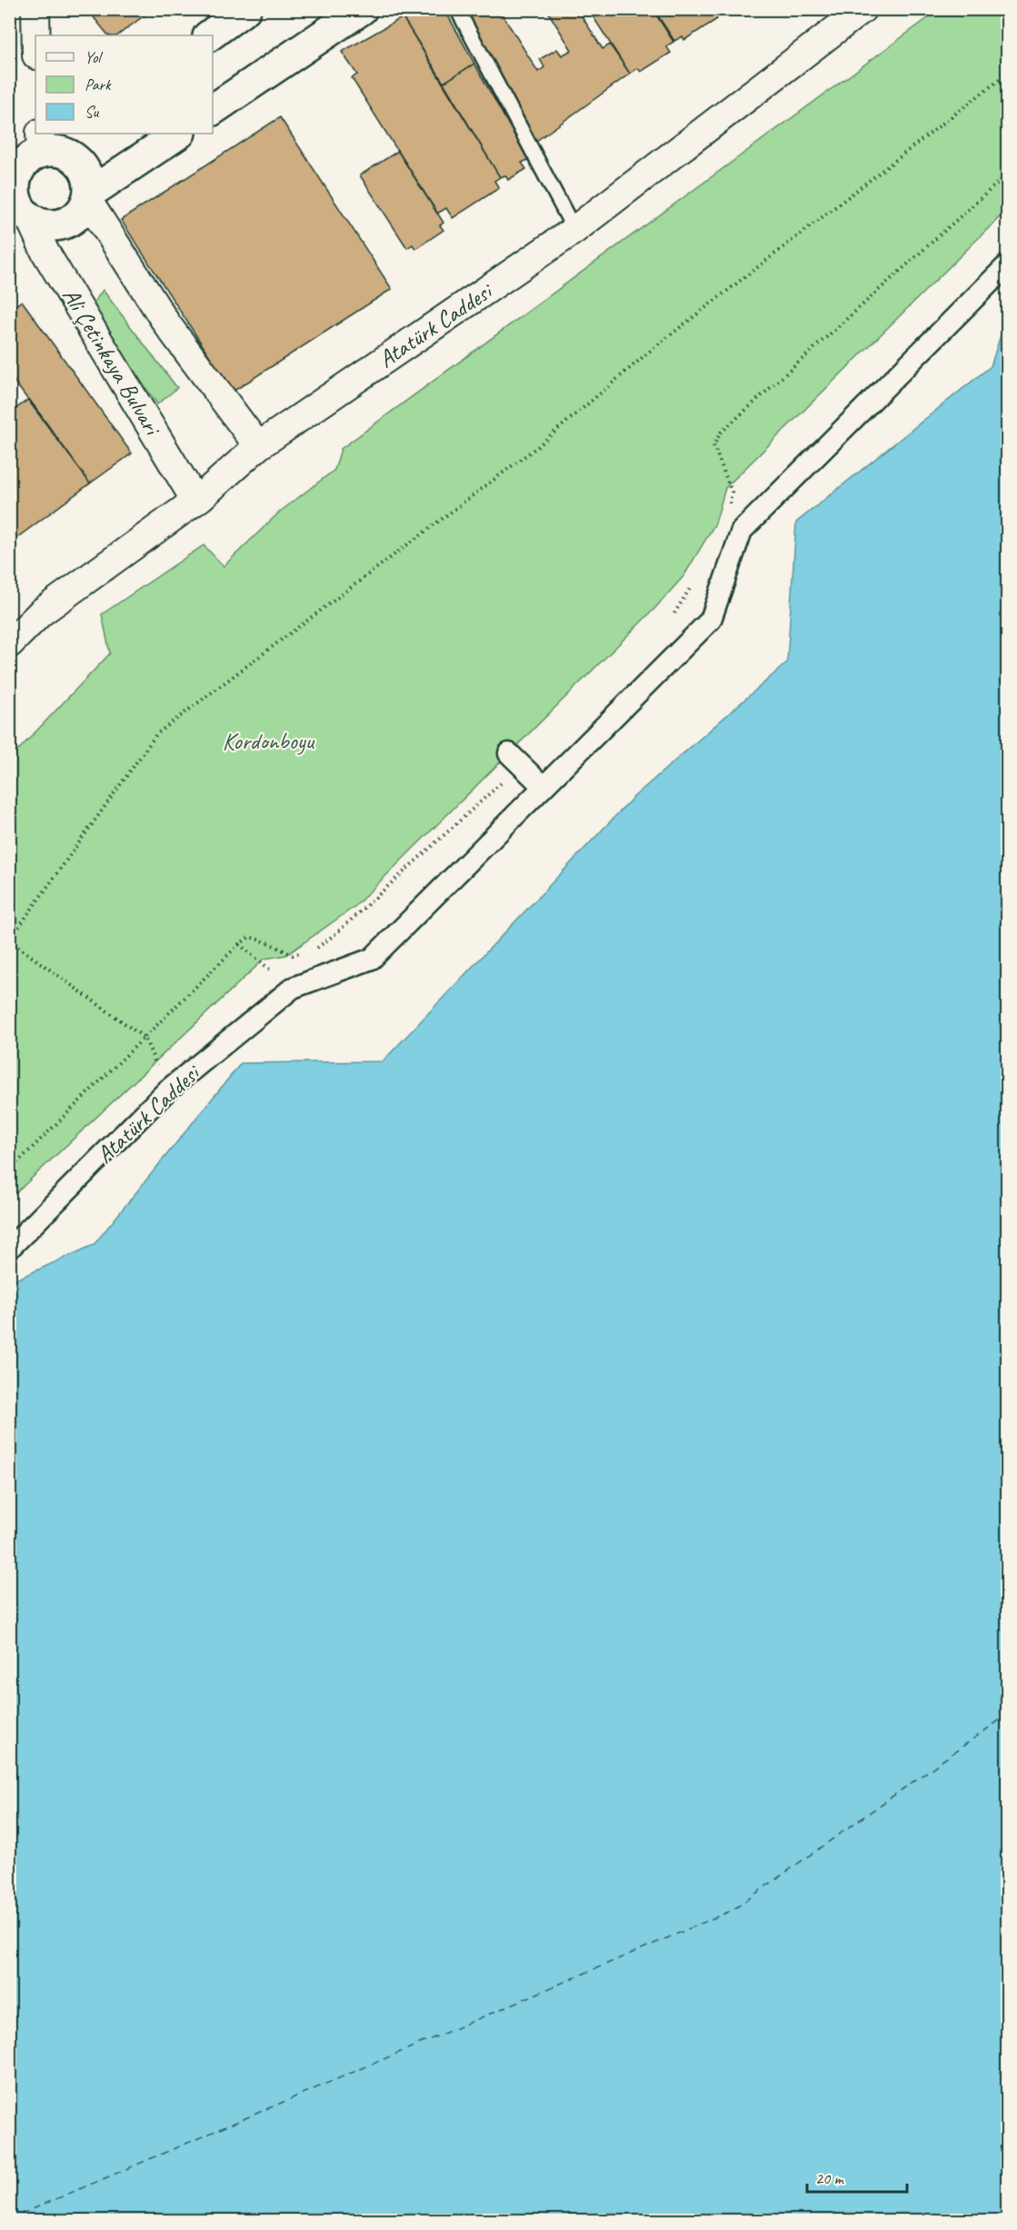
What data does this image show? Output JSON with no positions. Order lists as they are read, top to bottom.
{
  "streets": {
    "street": ["Atatürk Caddesi", "Ali Çetinkaya Bulvari"]
  },
  "crossings": [
    ["Atatürk Caddesi", "Ali Çetinkaya Bulvari"]
  ],
  "parks": ["Kordonboyu"],
  "legend": ["Yol", "Park", "Su"],
  "scale_bar": "20 m"
}
